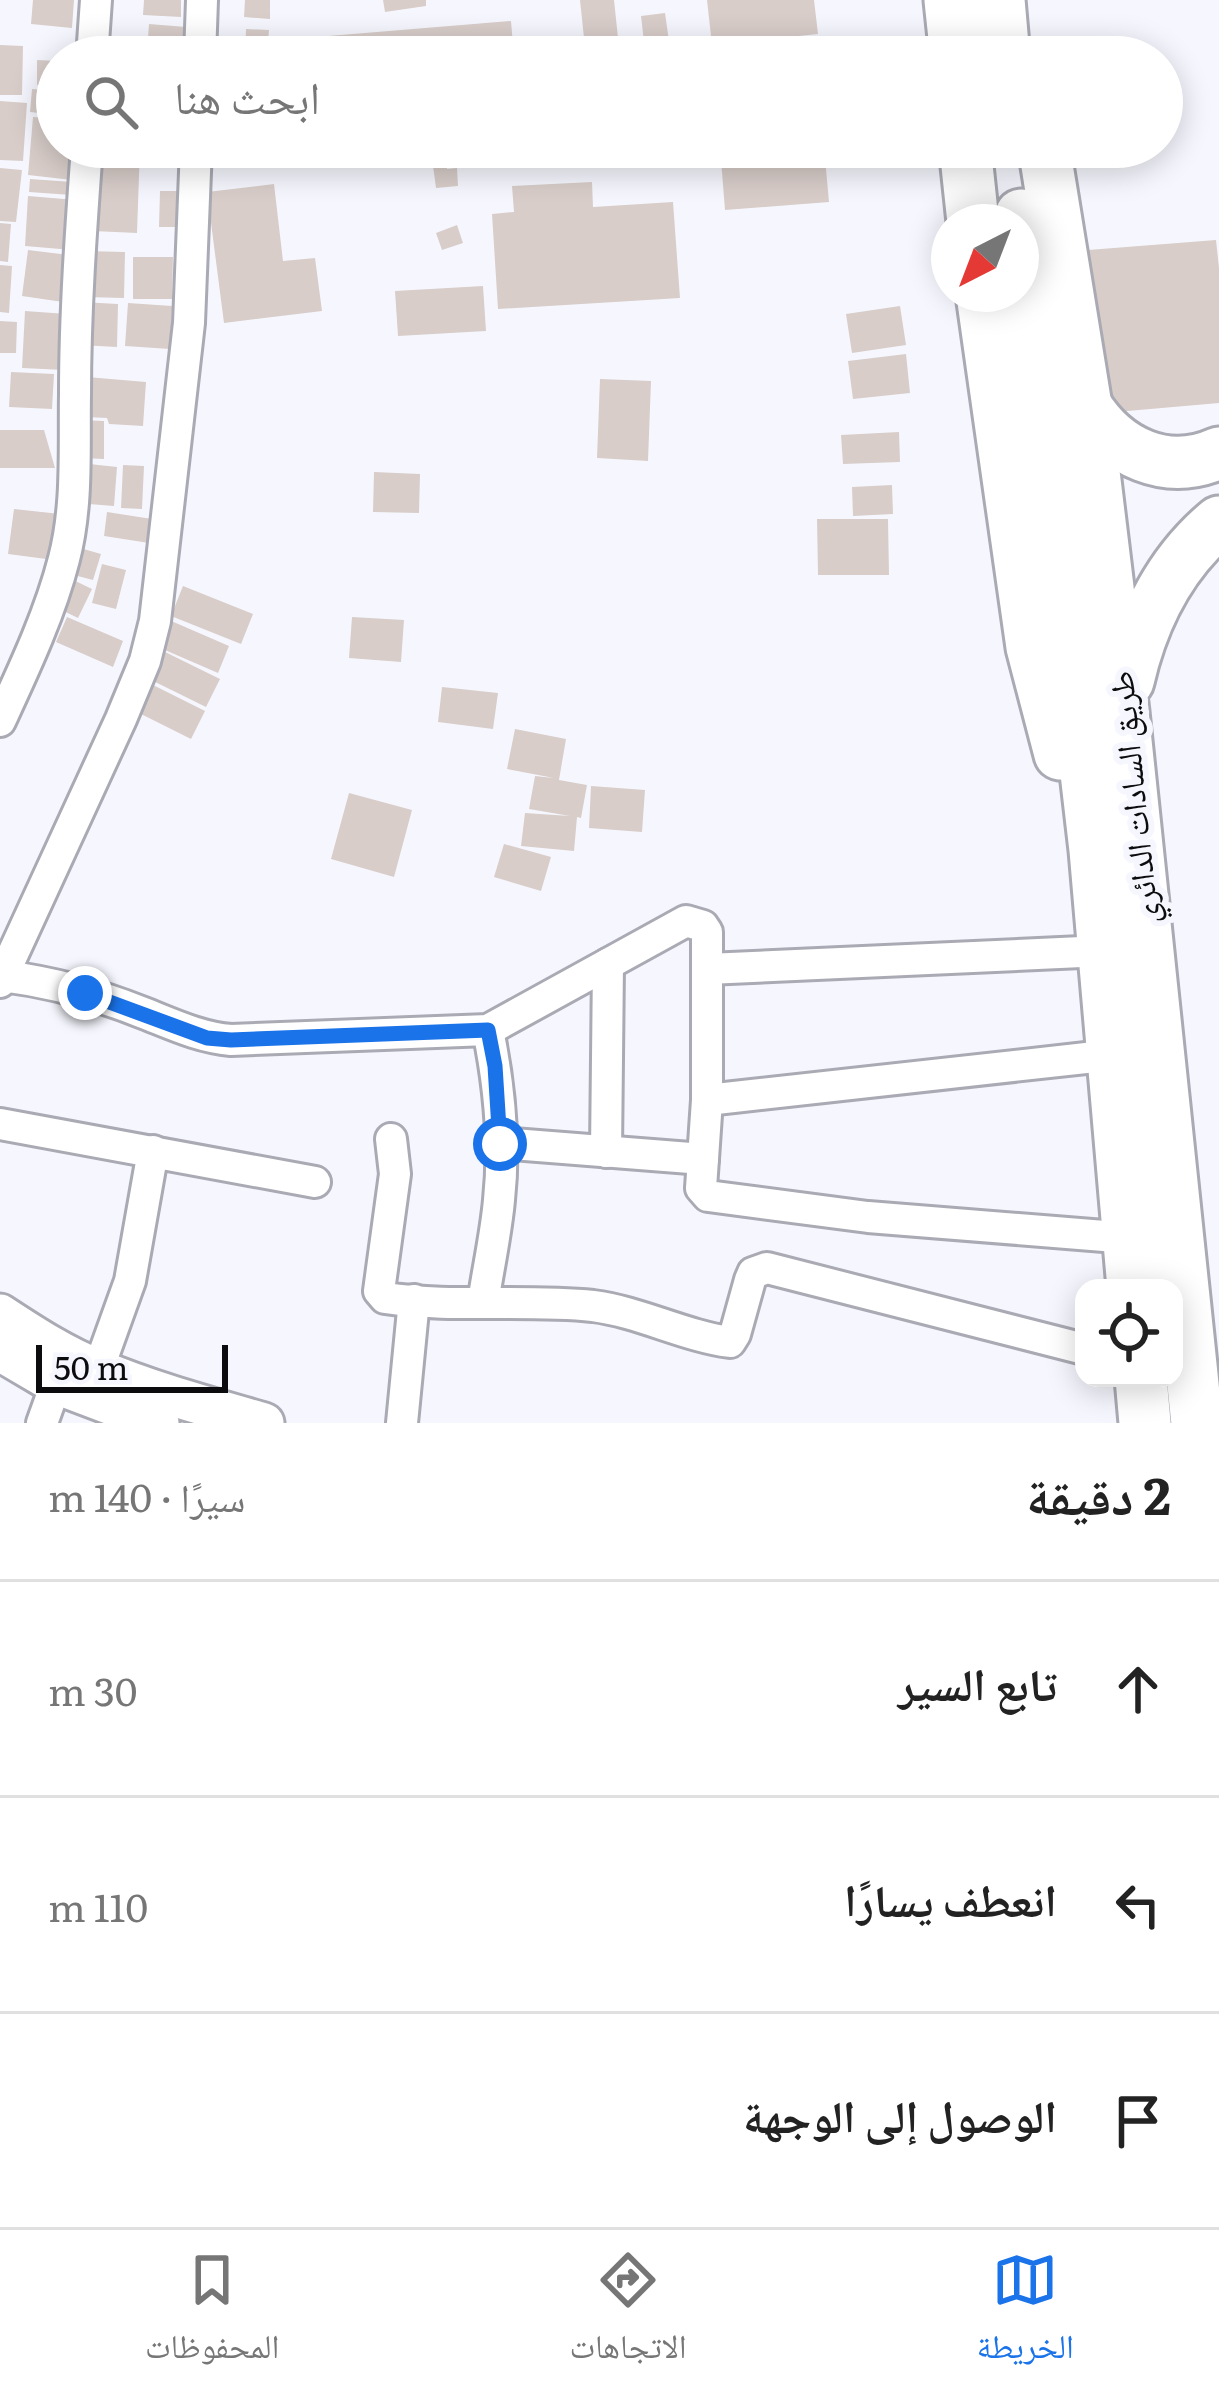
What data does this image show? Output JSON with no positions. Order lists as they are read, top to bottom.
{
  "streets": {
    "highway": ["طريق السادات الدائري"]
  },
  "scale_bar": "50 m",
  "north": "bottom left",
  "page": {
    "search": "ابحث هنا",
    "scale": "50 m",
    "heading": ["2 دقيقة", "سيرًا · 140 m"],
    "list": [
      ["تابع السير", "30 m"],
      ["انعطف يسارًا", "110 m"],
      "الوصول إلى الوجهة"
    ],
    "nav": ["الخريطة", "الاتجاهات", "المحفوظات"]
  }
}
